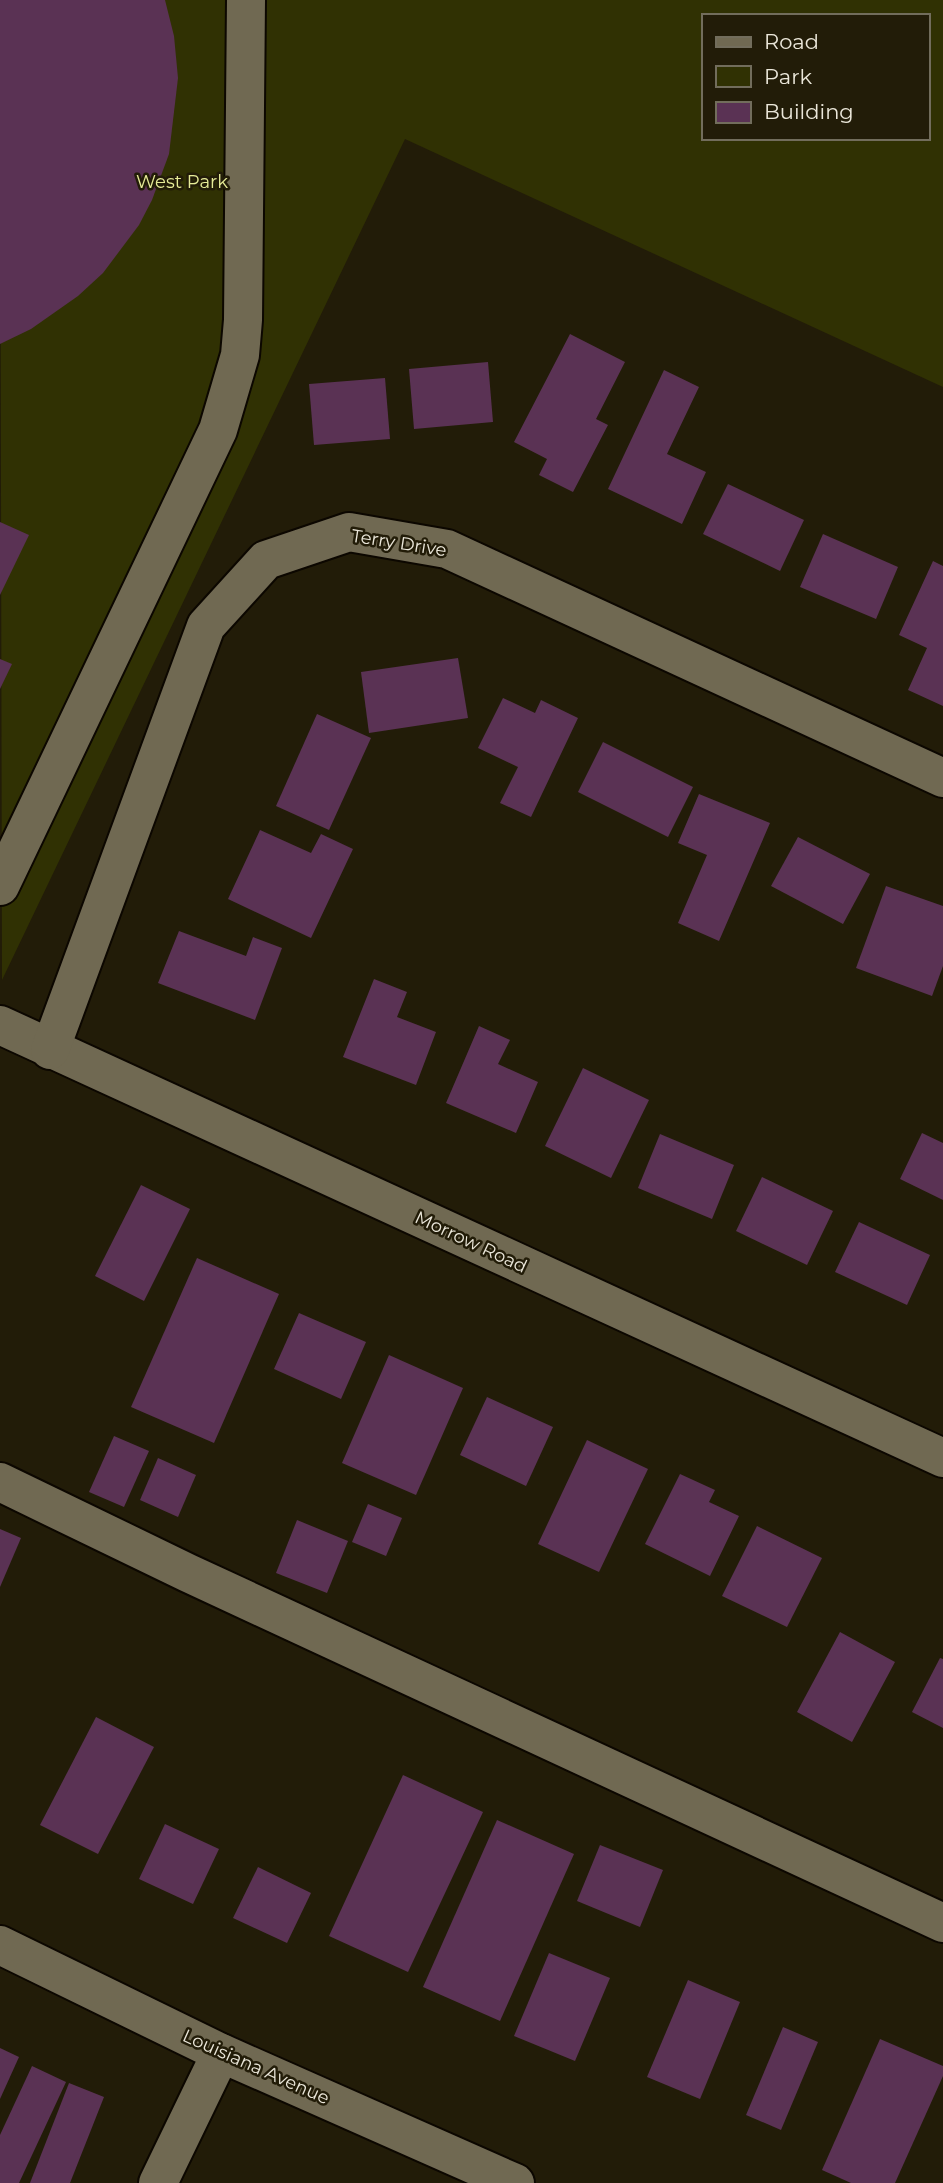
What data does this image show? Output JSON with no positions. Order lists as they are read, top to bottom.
{
  "streets": {
    "street": ["Terry Drive", "Morrow Road", "Louisiana Avenue"]
  },
  "crossings": [
    ["Terry Drive", "Morrow Road"]
  ],
  "parks": ["West Park"],
  "legend": ["Road", "Park", "Building"]
}
